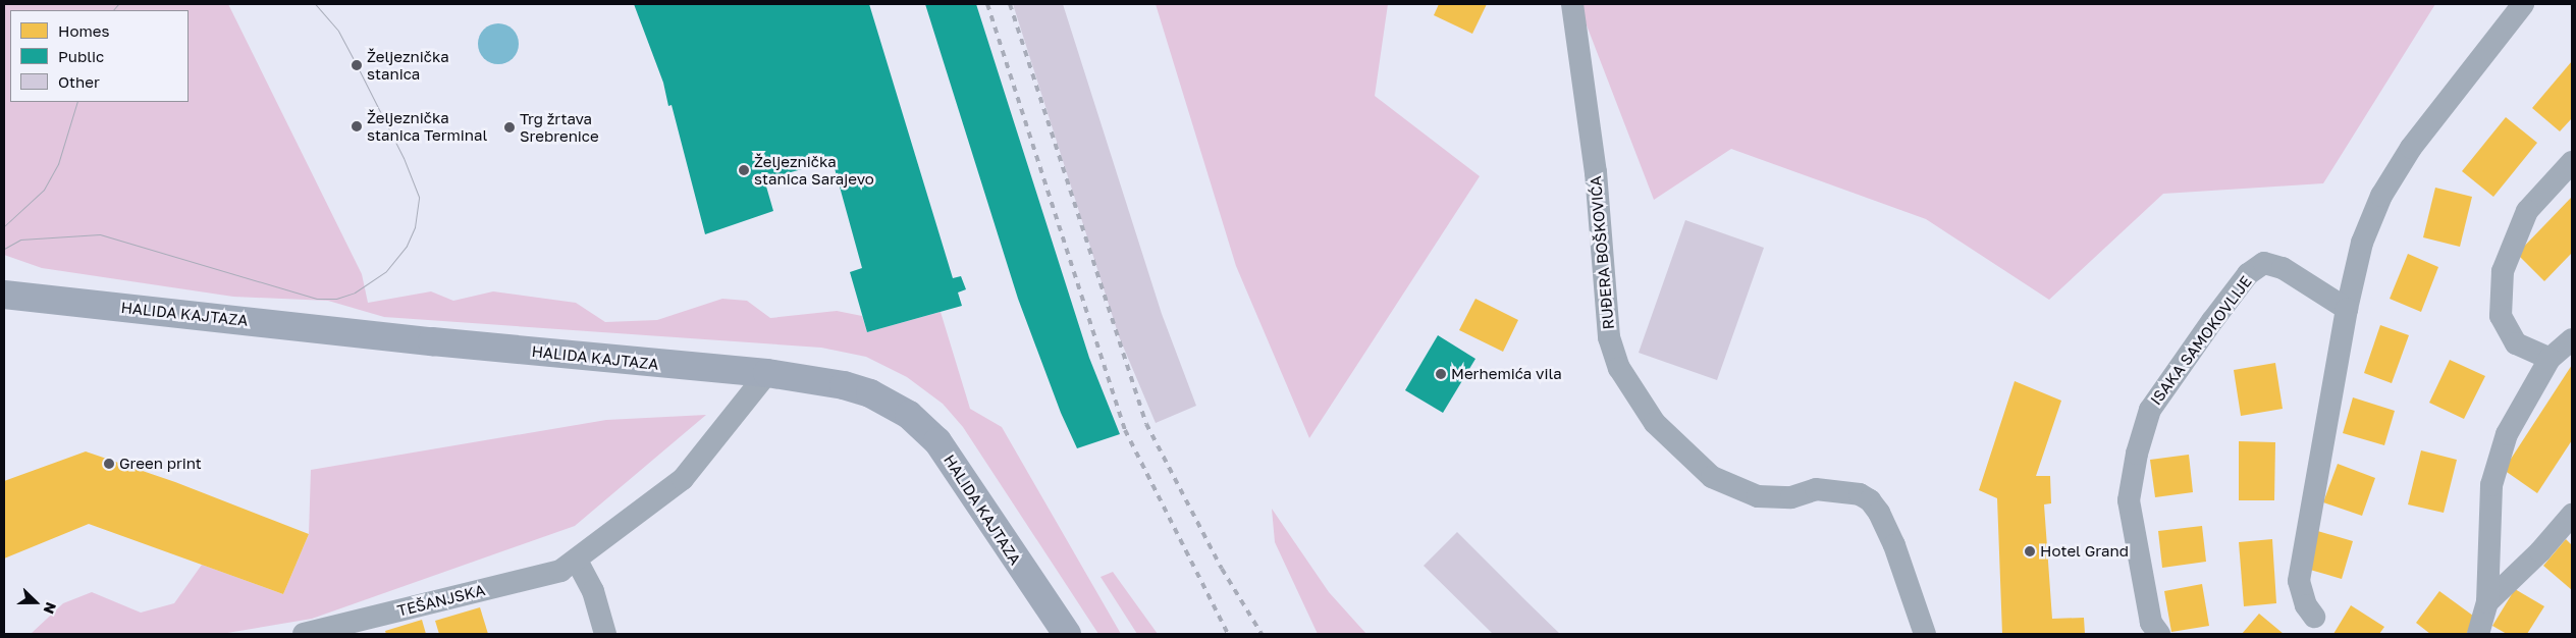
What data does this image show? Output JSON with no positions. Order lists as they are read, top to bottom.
{
  "streets": {
    "main road": ["HALIDA KAJTAZA"],
    "street": ["RUĐERA BOŠKOVIĆA", "ISAKA SAMOKOVLIJE", "TEŠANJSKA"]
  },
  "crossings": [
    ["HALIDA KAJTAZA", "TEŠANJSKA"]
  ],
  "places": [
    "Željeznička stanica",
    "Željeznička stanica Terminal",
    "Trg žrtava Srebrenice",
    "Željeznička stanica Sarajevo",
    "Merhemića vila",
    "Green print",
    "Hotel Grand"
  ],
  "legend": ["Homes", "Public", "Other"],
  "north": "right"
}
